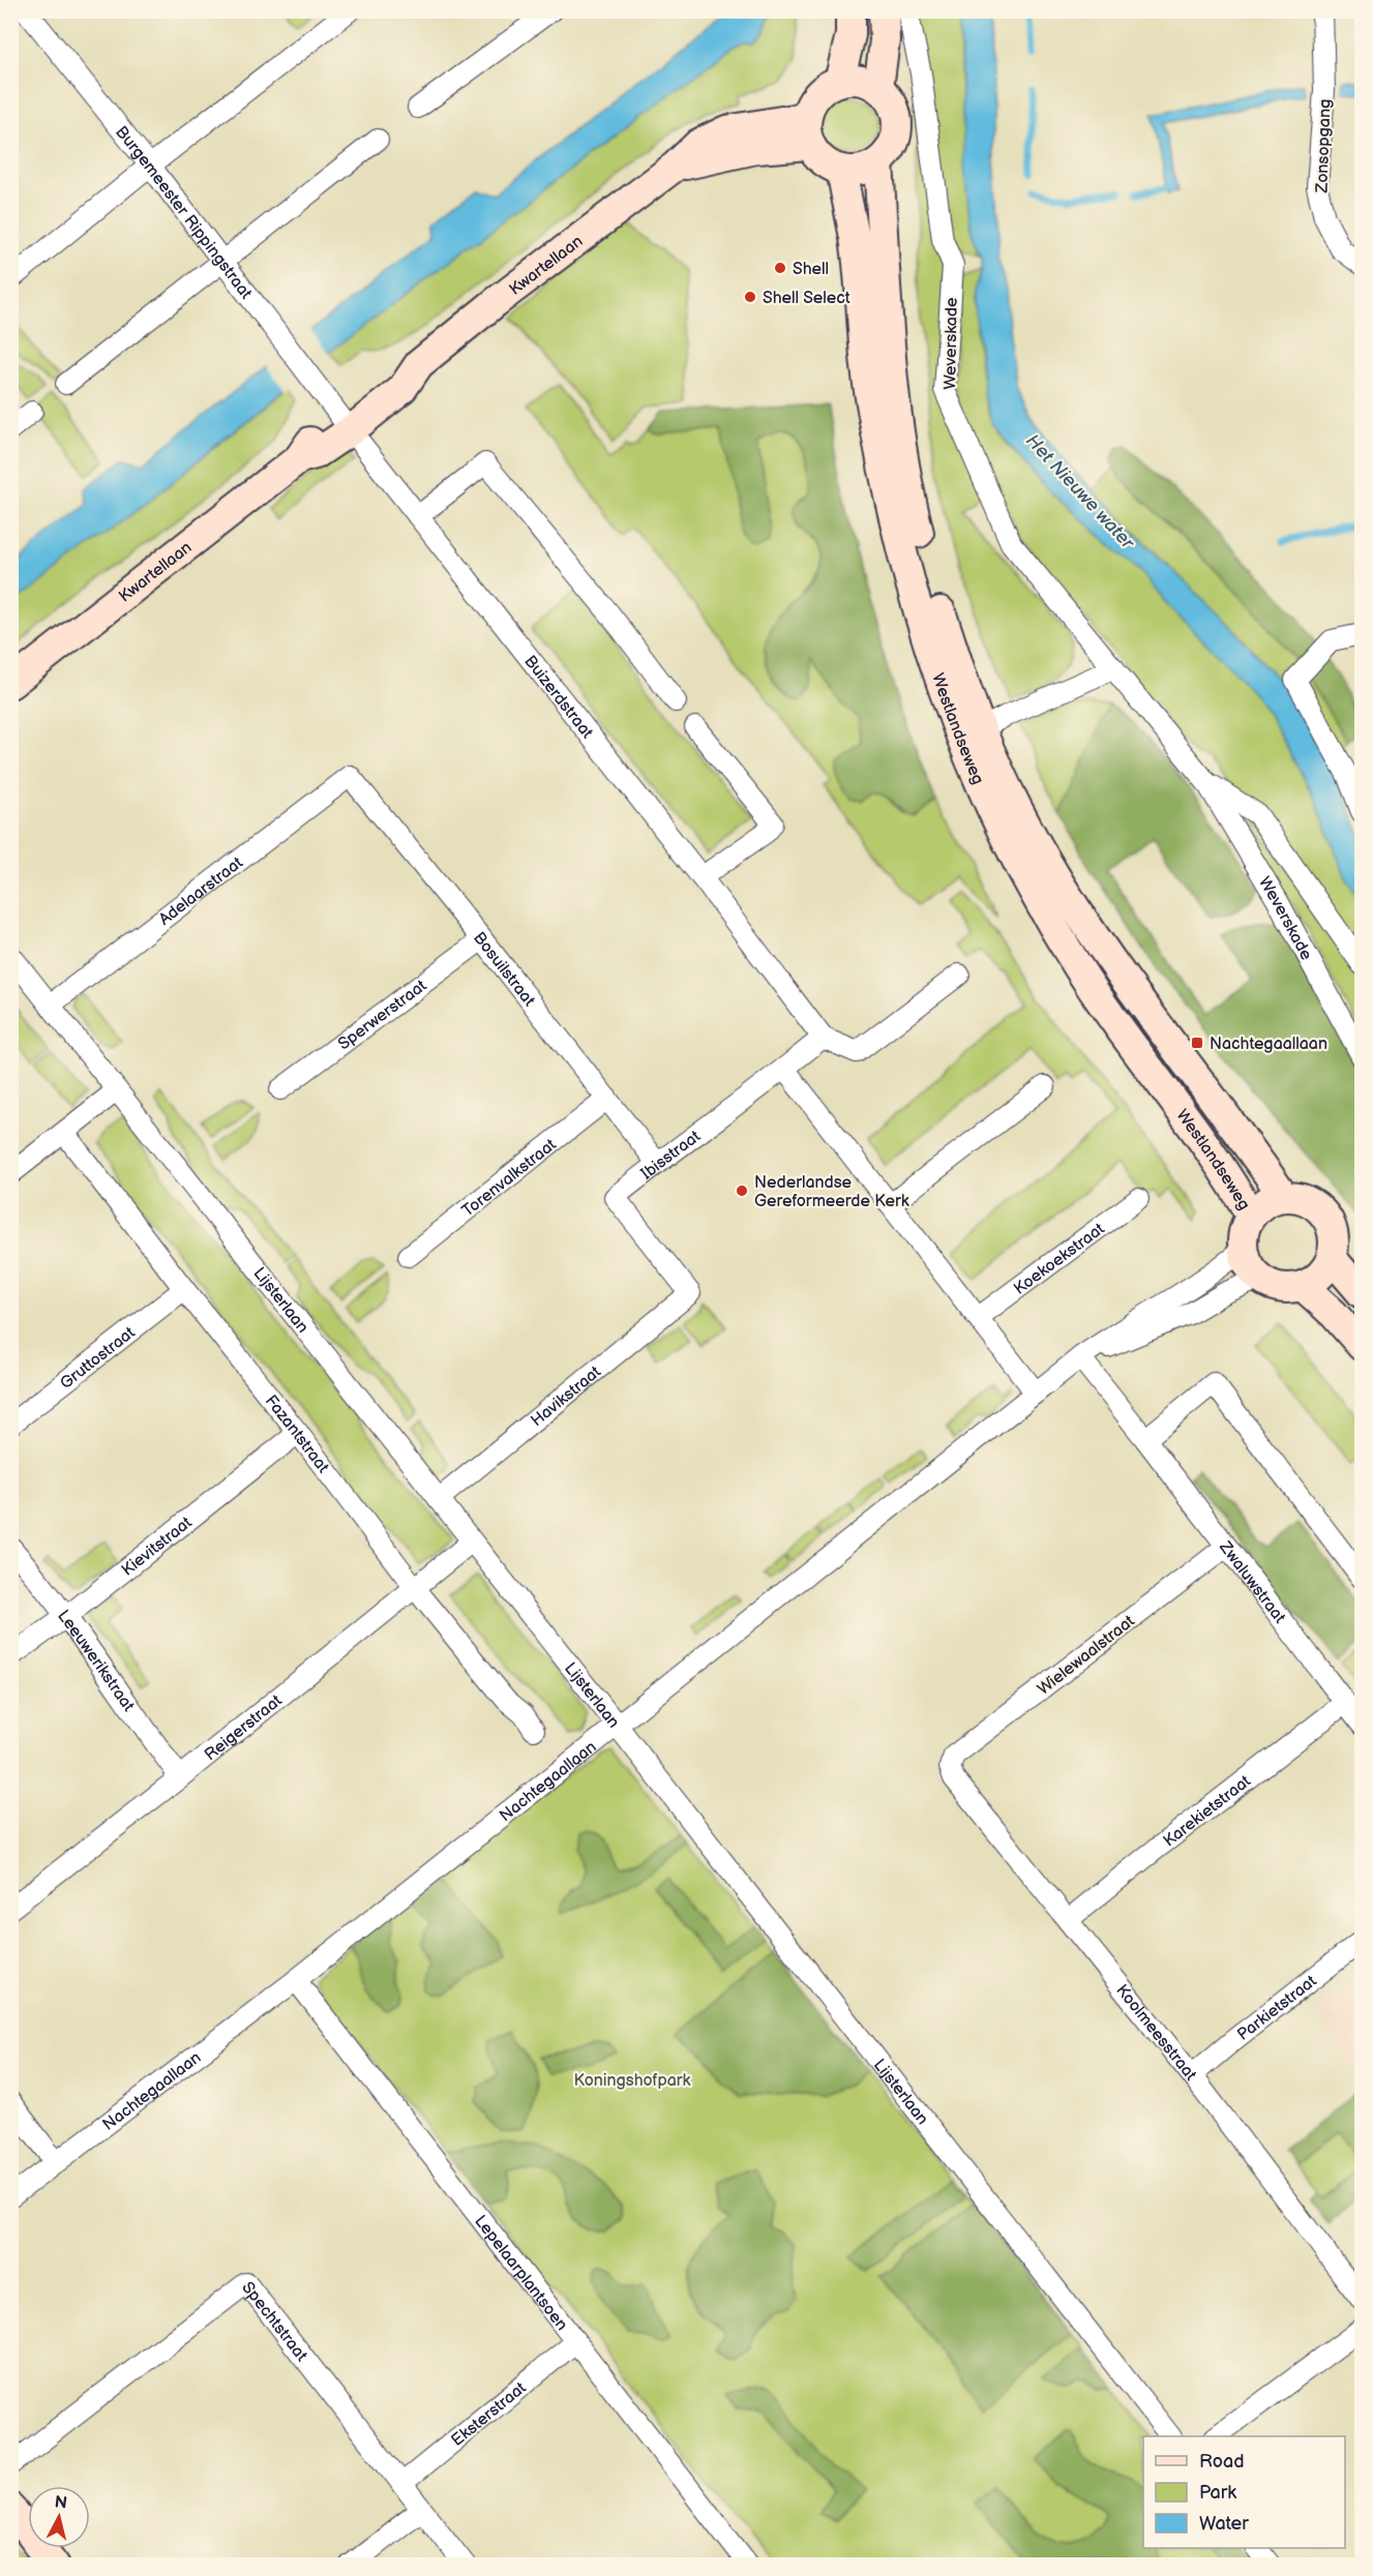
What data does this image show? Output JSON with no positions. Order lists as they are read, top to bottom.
{
  "streets": {
    "main road": ["Kwartellaan", "Westlandseweg"],
    "street": [
      "Zonsopgang",
      "Burgemeester Rippingstraat",
      "Weverskade",
      "Buizerdstraat",
      "Adelaarstraat",
      "Bosuilstraat",
      "Sperwerstraat",
      "Ibisstraat",
      "Torenvalkstraat",
      "Koekoekstraat",
      "Lijsterlaan",
      "Gruttostraat",
      "Havikstraat",
      "Fazantstraat",
      "Kievitstraat",
      "Zwaluwstraat",
      "Wielewaalstraat",
      "Leeuwerikstraat",
      "Reigerstraat",
      "Nachtegaallaan",
      "Karekietstraat",
      "Parkietstraat",
      "Koolmeesstraat",
      "Lepelaarplantsoen",
      "Spechtstraat",
      "Eksterstraat"
    ]
  },
  "crossings": [
    ["Burgemeester Rippingstraat", "Kwartellaan"],
    ["Burgemeester Rippingstraat", "Buizerdstraat"],
    ["Kwartellaan", "Buizerdstraat"],
    ["Kwartellaan", "Westlandseweg"],
    ["Buizerdstraat", "Ibisstraat"],
    ["Westlandseweg", "Nachtegaallaan"],
    ["Adelaarstraat", "Bosuilstraat"],
    ["Adelaarstraat", "Lijsterlaan"],
    ["Bosuilstraat", "Sperwerstraat"],
    ["Bosuilstraat", "Ibisstraat"],
    ["Bosuilstraat", "Torenvalkstraat"],
    ["Ibisstraat", "Havikstraat"],
    ["Lijsterlaan", "Havikstraat"],
    ["Lijsterlaan", "Reigerstraat"],
    ["Lijsterlaan", "Nachtegaallaan"],
    ["Gruttostraat", "Fazantstraat"],
    ["Fazantstraat", "Kievitstraat"],
    ["Fazantstraat", "Reigerstraat"],
    ["Kievitstraat", "Leeuwerikstraat"],
    ["Zwaluwstraat", "Wielewaalstraat"],
    ["Zwaluwstraat", "Nachtegaallaan"],
    ["Zwaluwstraat", "Karekietstraat"],
    ["Wielewaalstraat", "Koolmeesstraat"],
    ["Leeuwerikstraat", "Reigerstraat"],
    ["Nachtegaallaan", "Lepelaarplantsoen"],
    ["Karekietstraat", "Koolmeesstraat"],
    ["Parkietstraat", "Koolmeesstraat"],
    ["Lepelaarplantsoen", "Eksterstraat"],
    ["Spechtstraat", "Eksterstraat"]
  ],
  "water": ["Het Nieuwe water"],
  "parks": ["Koningshofpark"],
  "places": {
    "other": ["Shell", "Shell Select", "Nederlandse Gereformeerde Kerk"],
    "transit": ["Nachtegaallaan"]
  },
  "legend": ["Road", "Park", "Water"],
  "north": "top"
}
